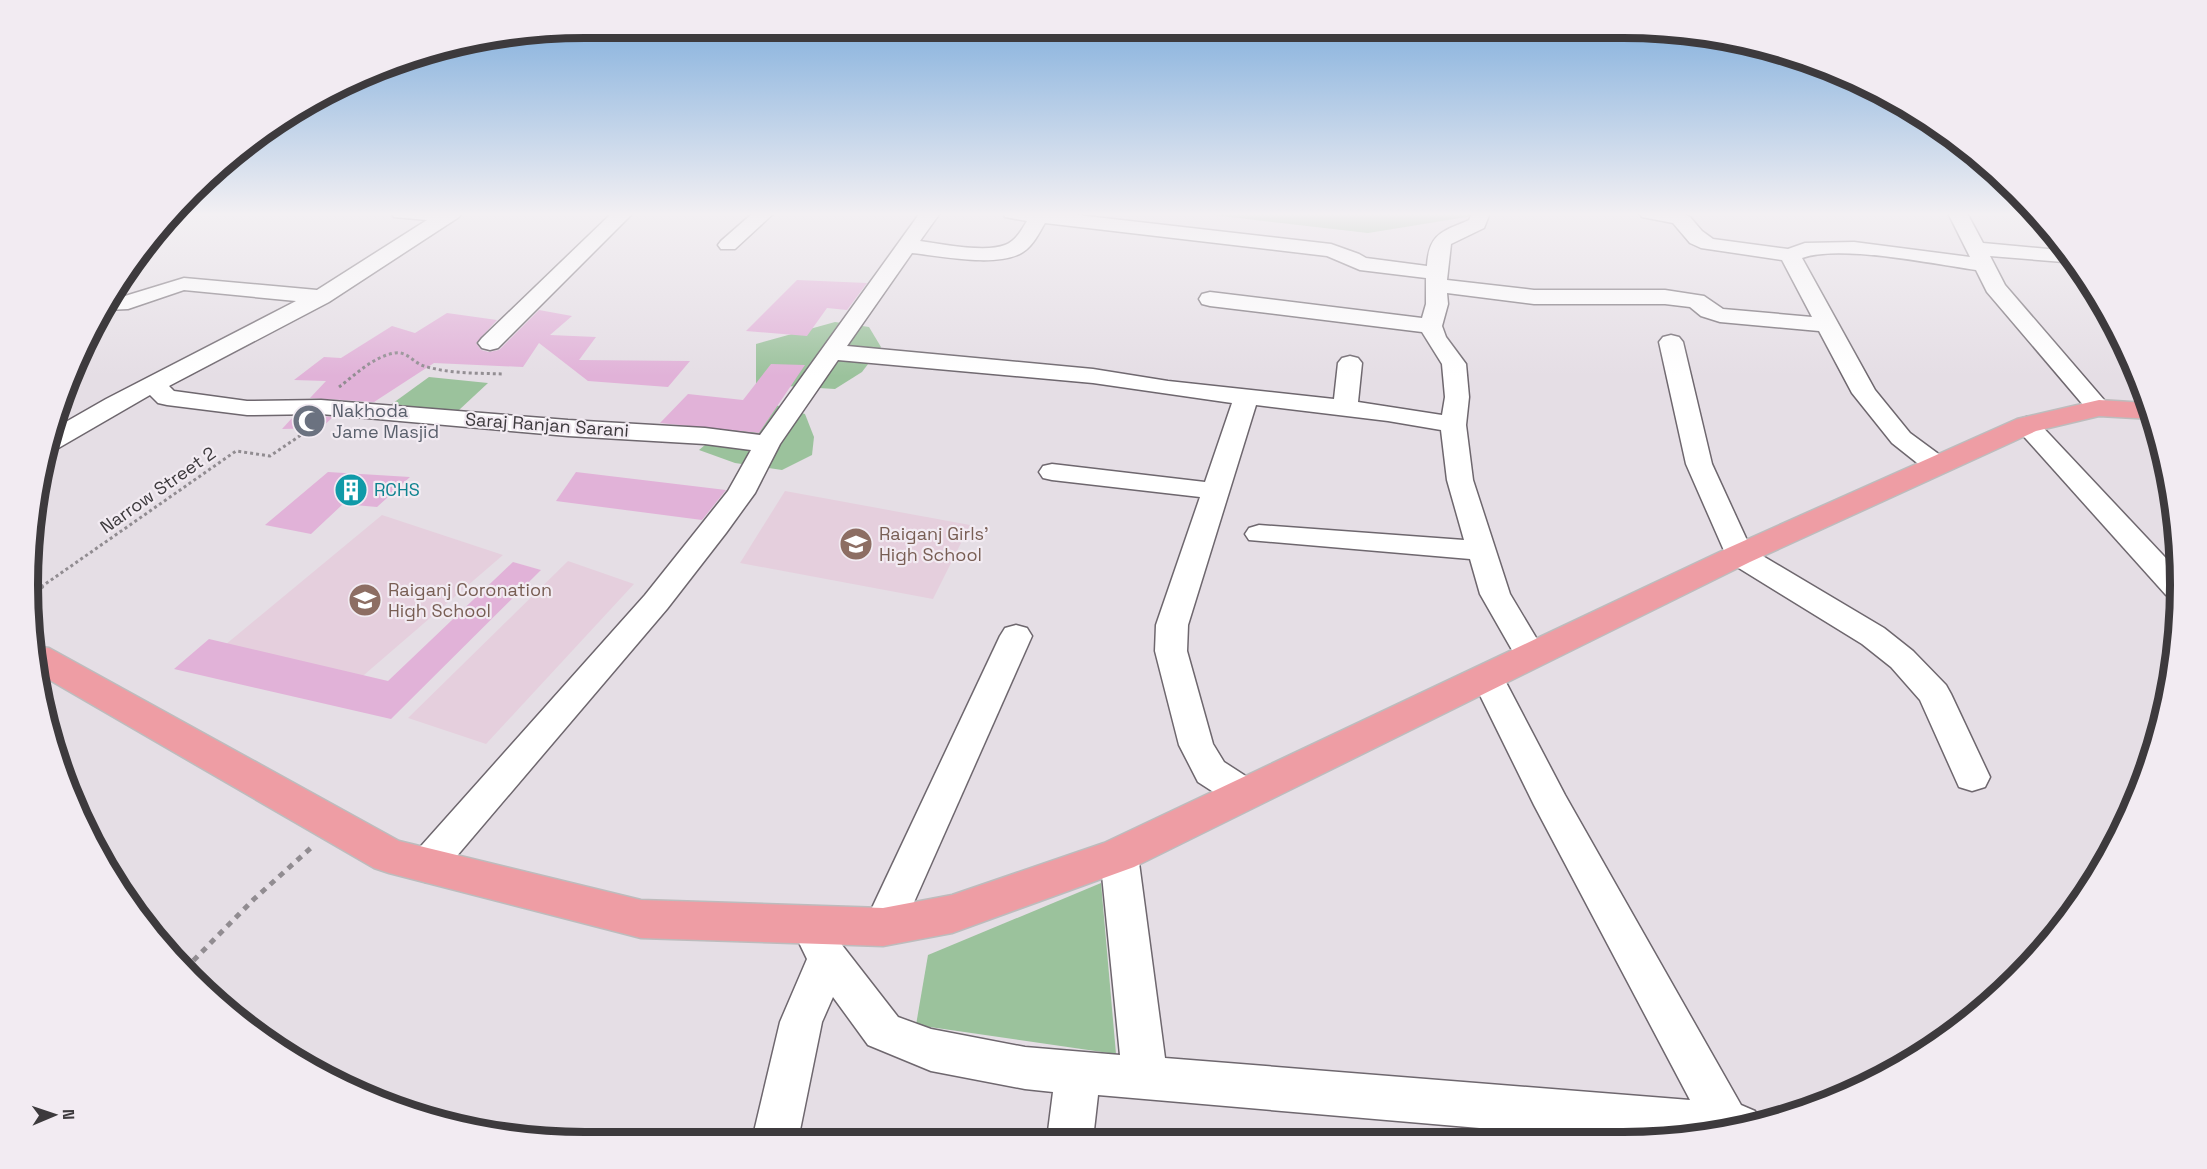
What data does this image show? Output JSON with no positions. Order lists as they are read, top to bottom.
{
  "streets": {
    "street": ["Saraj Ranjan Sarani"],
    "path": ["Narrow Street 2"]
  },
  "crossings": [
    ["Saraj Ranjan Sarani", "Narrow Street 2"]
  ],
  "places": {
    "mosque": ["Nakhoda Jame Masjid"],
    "building": ["RCHS"],
    "school or university": ["Raiganj Girls' High School", "Raiganj Coronation High School"]
  },
  "north": "right"
}
